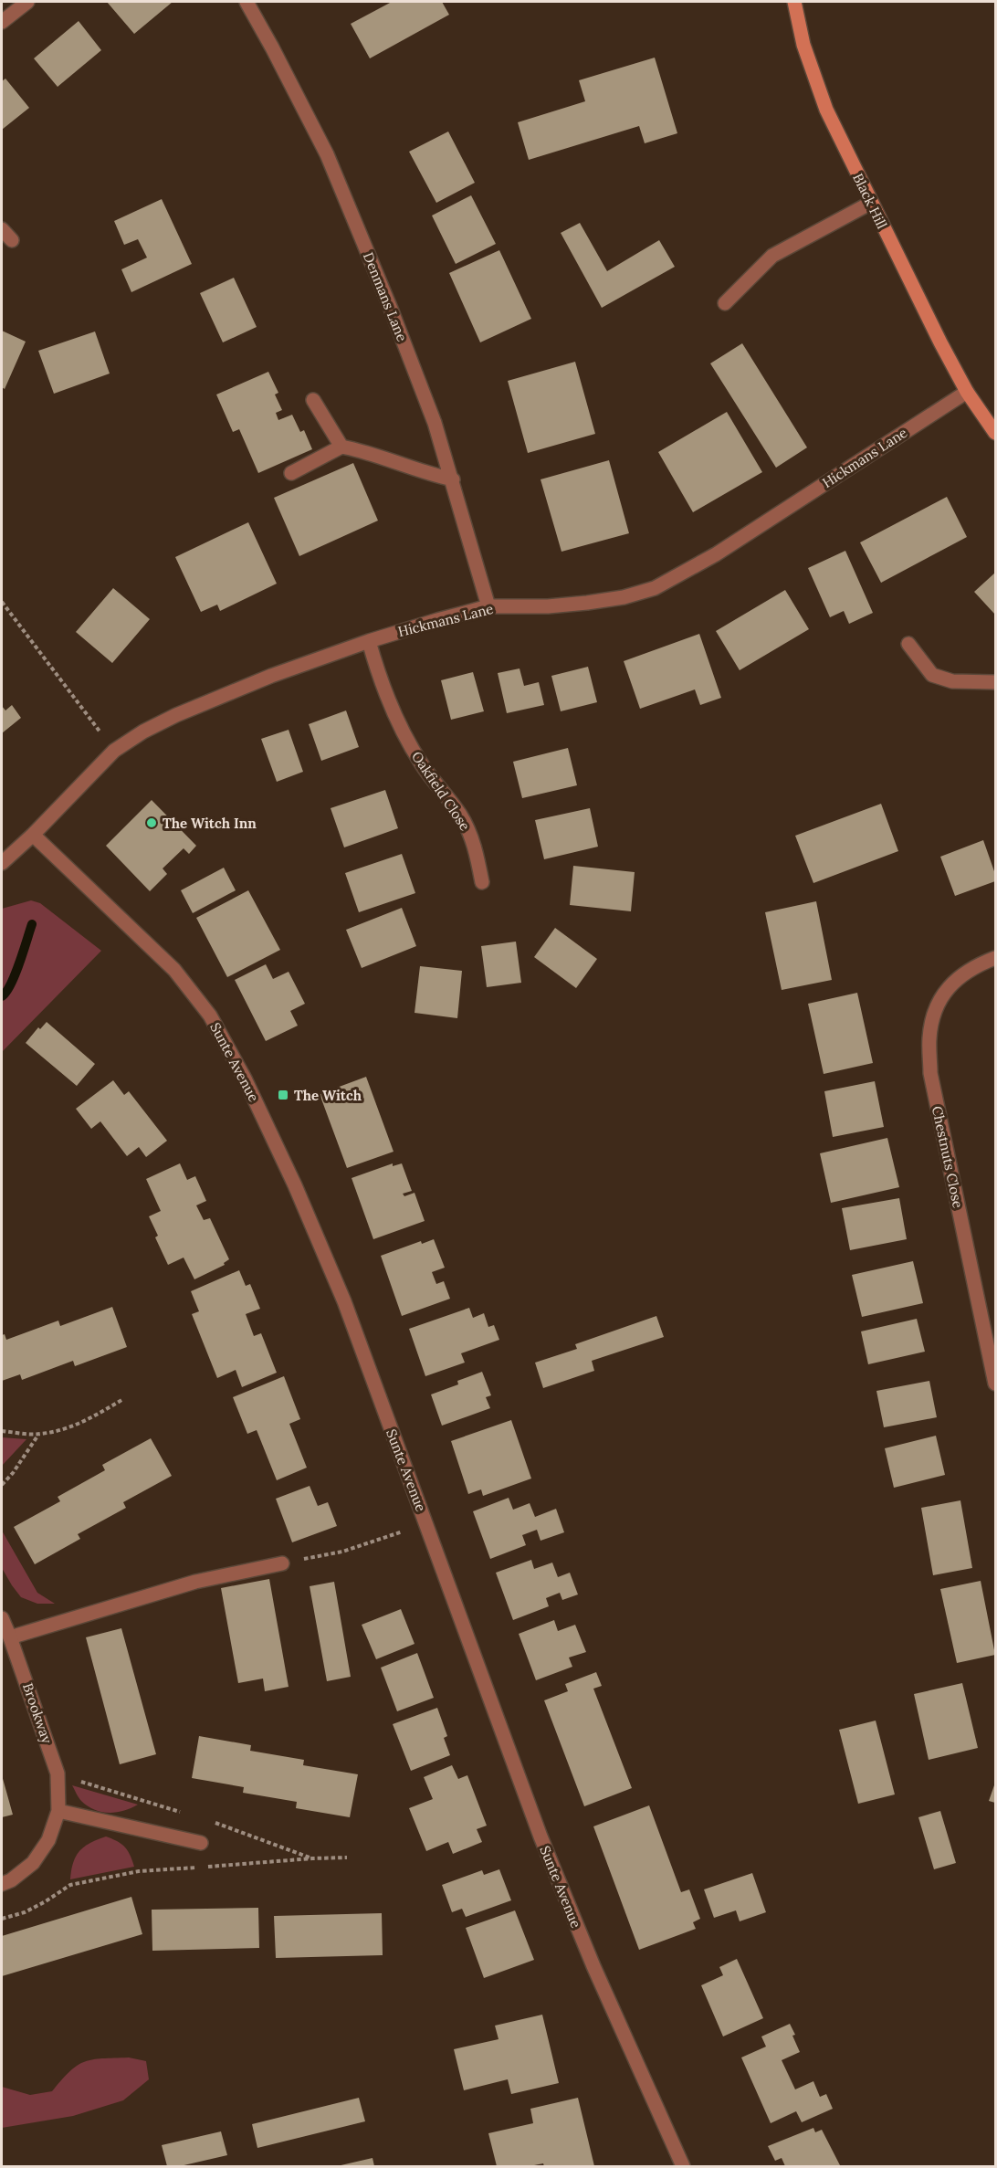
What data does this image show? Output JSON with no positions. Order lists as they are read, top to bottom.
{
  "streets": {
    "main road": ["Black Hill"],
    "street": [
      "Denmans Lane",
      "Hickmans Lane",
      "Oakfield Close",
      "Sunte Avenue",
      "Chestnuts Close",
      "Brookway"
    ]
  },
  "crossings": [
    ["Black Hill", "Hickmans Lane"],
    ["Denmans Lane", "Hickmans Lane"],
    ["Hickmans Lane", "Oakfield Close"],
    ["Hickmans Lane", "Sunte Avenue"]
  ],
  "places": {
    "other": ["The Witch Inn"],
    "transit": ["The Witch"]
  }
}
